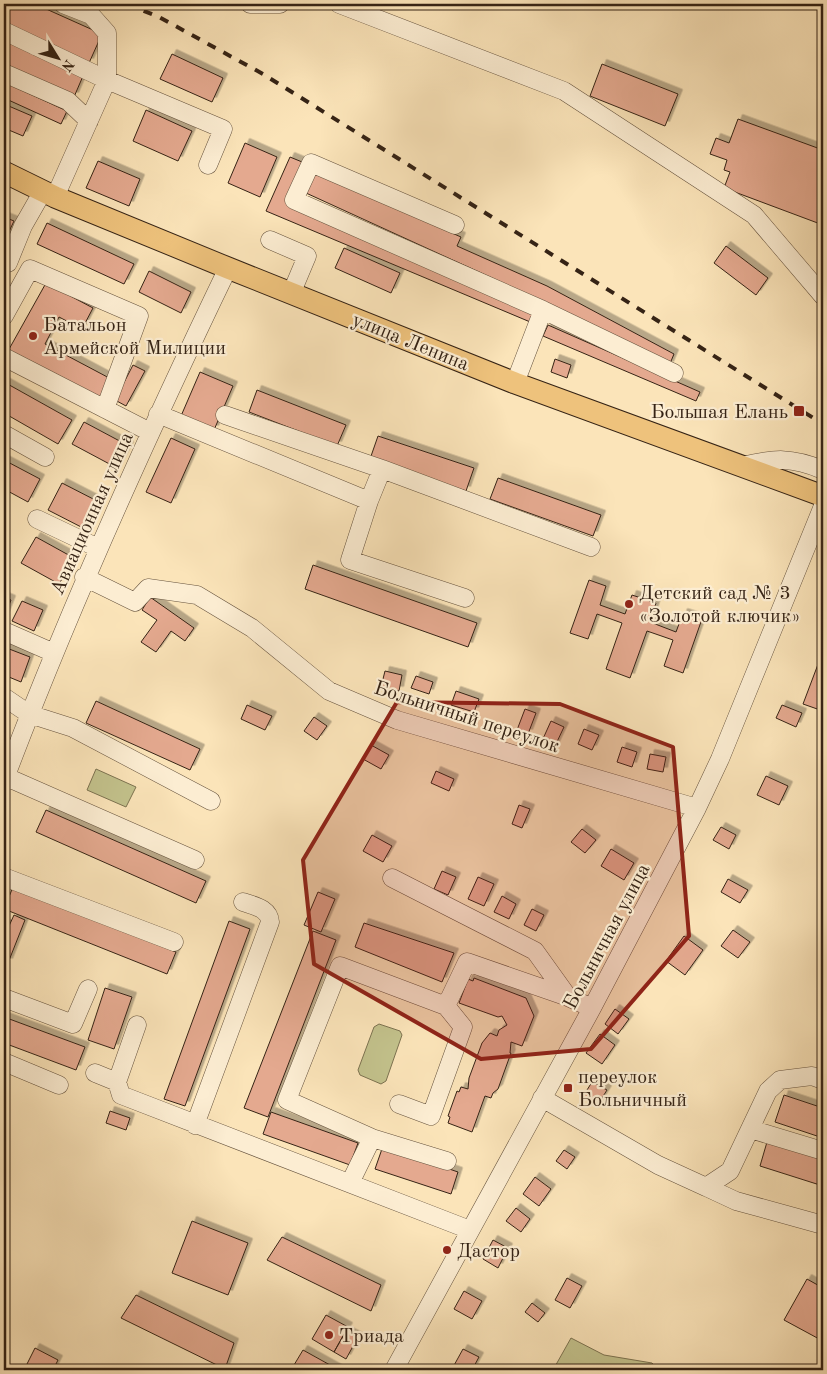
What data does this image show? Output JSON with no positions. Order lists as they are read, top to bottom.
{
  "streets": {
    "main road": ["улица Ленина"],
    "street": ["Авиационная улица", "Больничный переулок", "Больничная улица"]
  },
  "crossings": [
    ["улица Ленина", "Авиационная улица"],
    ["Авиационная улица", "Больничный переулок"],
    ["Больничный переулок", "Больничная улица"]
  ],
  "places": {
    "other": [
      "Батальон Армейской Милиции",
      "Детский сад № 3 «Золотой ключик»",
      "Дастор",
      "Триада"
    ],
    "transit": ["Большая Елань", "переулок Больничный"]
  },
  "north": "bottom right"
}
